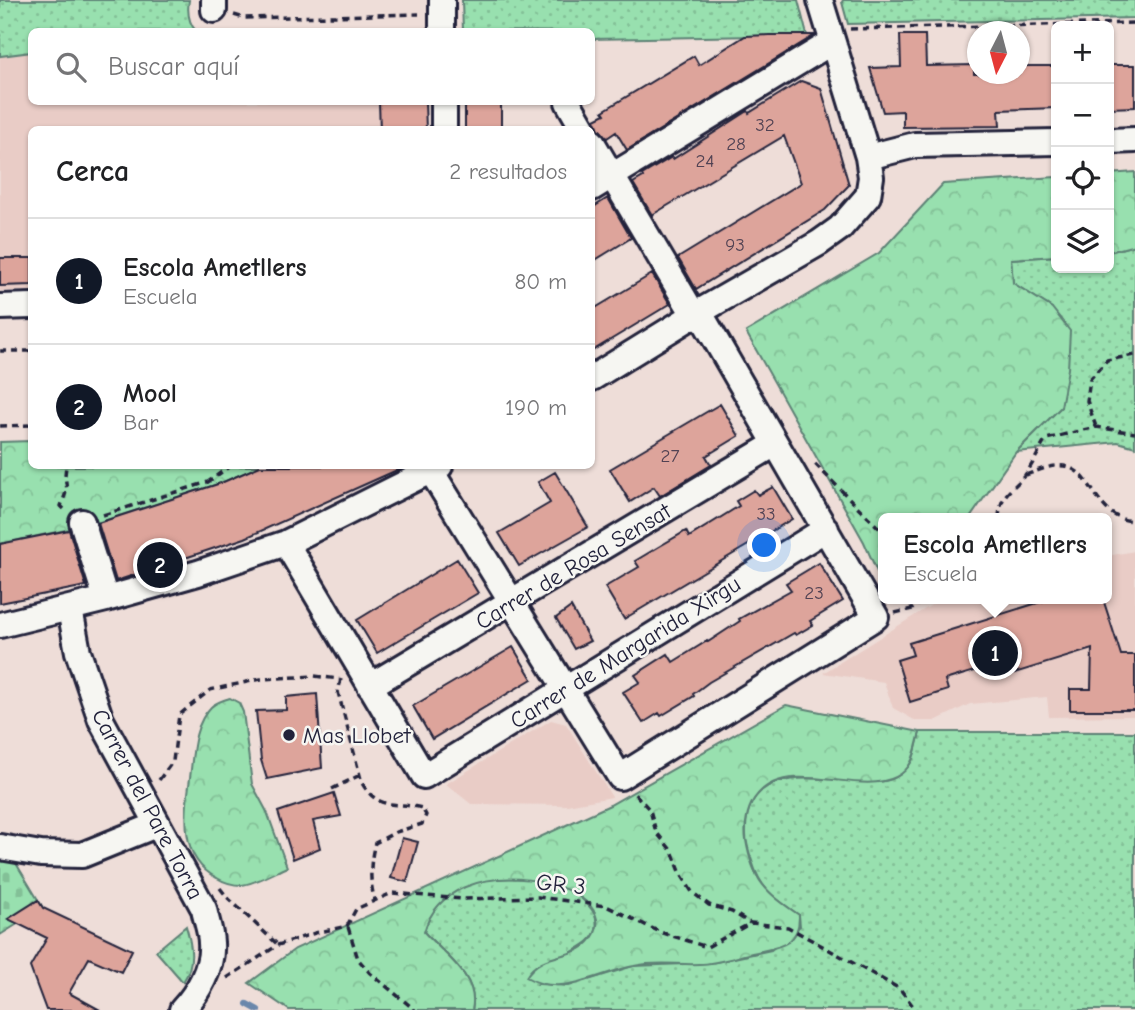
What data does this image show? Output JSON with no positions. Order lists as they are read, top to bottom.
{
  "streets": {
    "street": ["Carrer de Rosa Sensat", "Carrer de Margarida Xirgu", "Carrer del Pare Torra"],
    "path": ["GR 3"]
  },
  "crossings": [
    ["Carrer de Rosa Sensat", "Carrer de Margarida Xirgu"]
  ],
  "places": ["Mas Llobet"],
  "house_numbers": [
    "32",
    "28",
    "24",
    "93",
    "27",
    "33",
    "23"
  ],
  "north": "bottom",
  "page": {
    "map_buttons": ["+", "−"],
    "search": "Buscar aquí",
    "heading": ["Cerca", "2 resultados"],
    "list": [
      {
        "mark": "1",
        "name": "Escola Ametllers",
        "note": "Escuela",
        "value": "80 m"
      },
      {
        "mark": "2",
        "name": "Mool",
        "note": "Bar",
        "value": "190 m"
      }
    ],
    "popup": ["Escola Ametllers", "Escuela"],
    "pins": ["2", "1"]
  }
}
